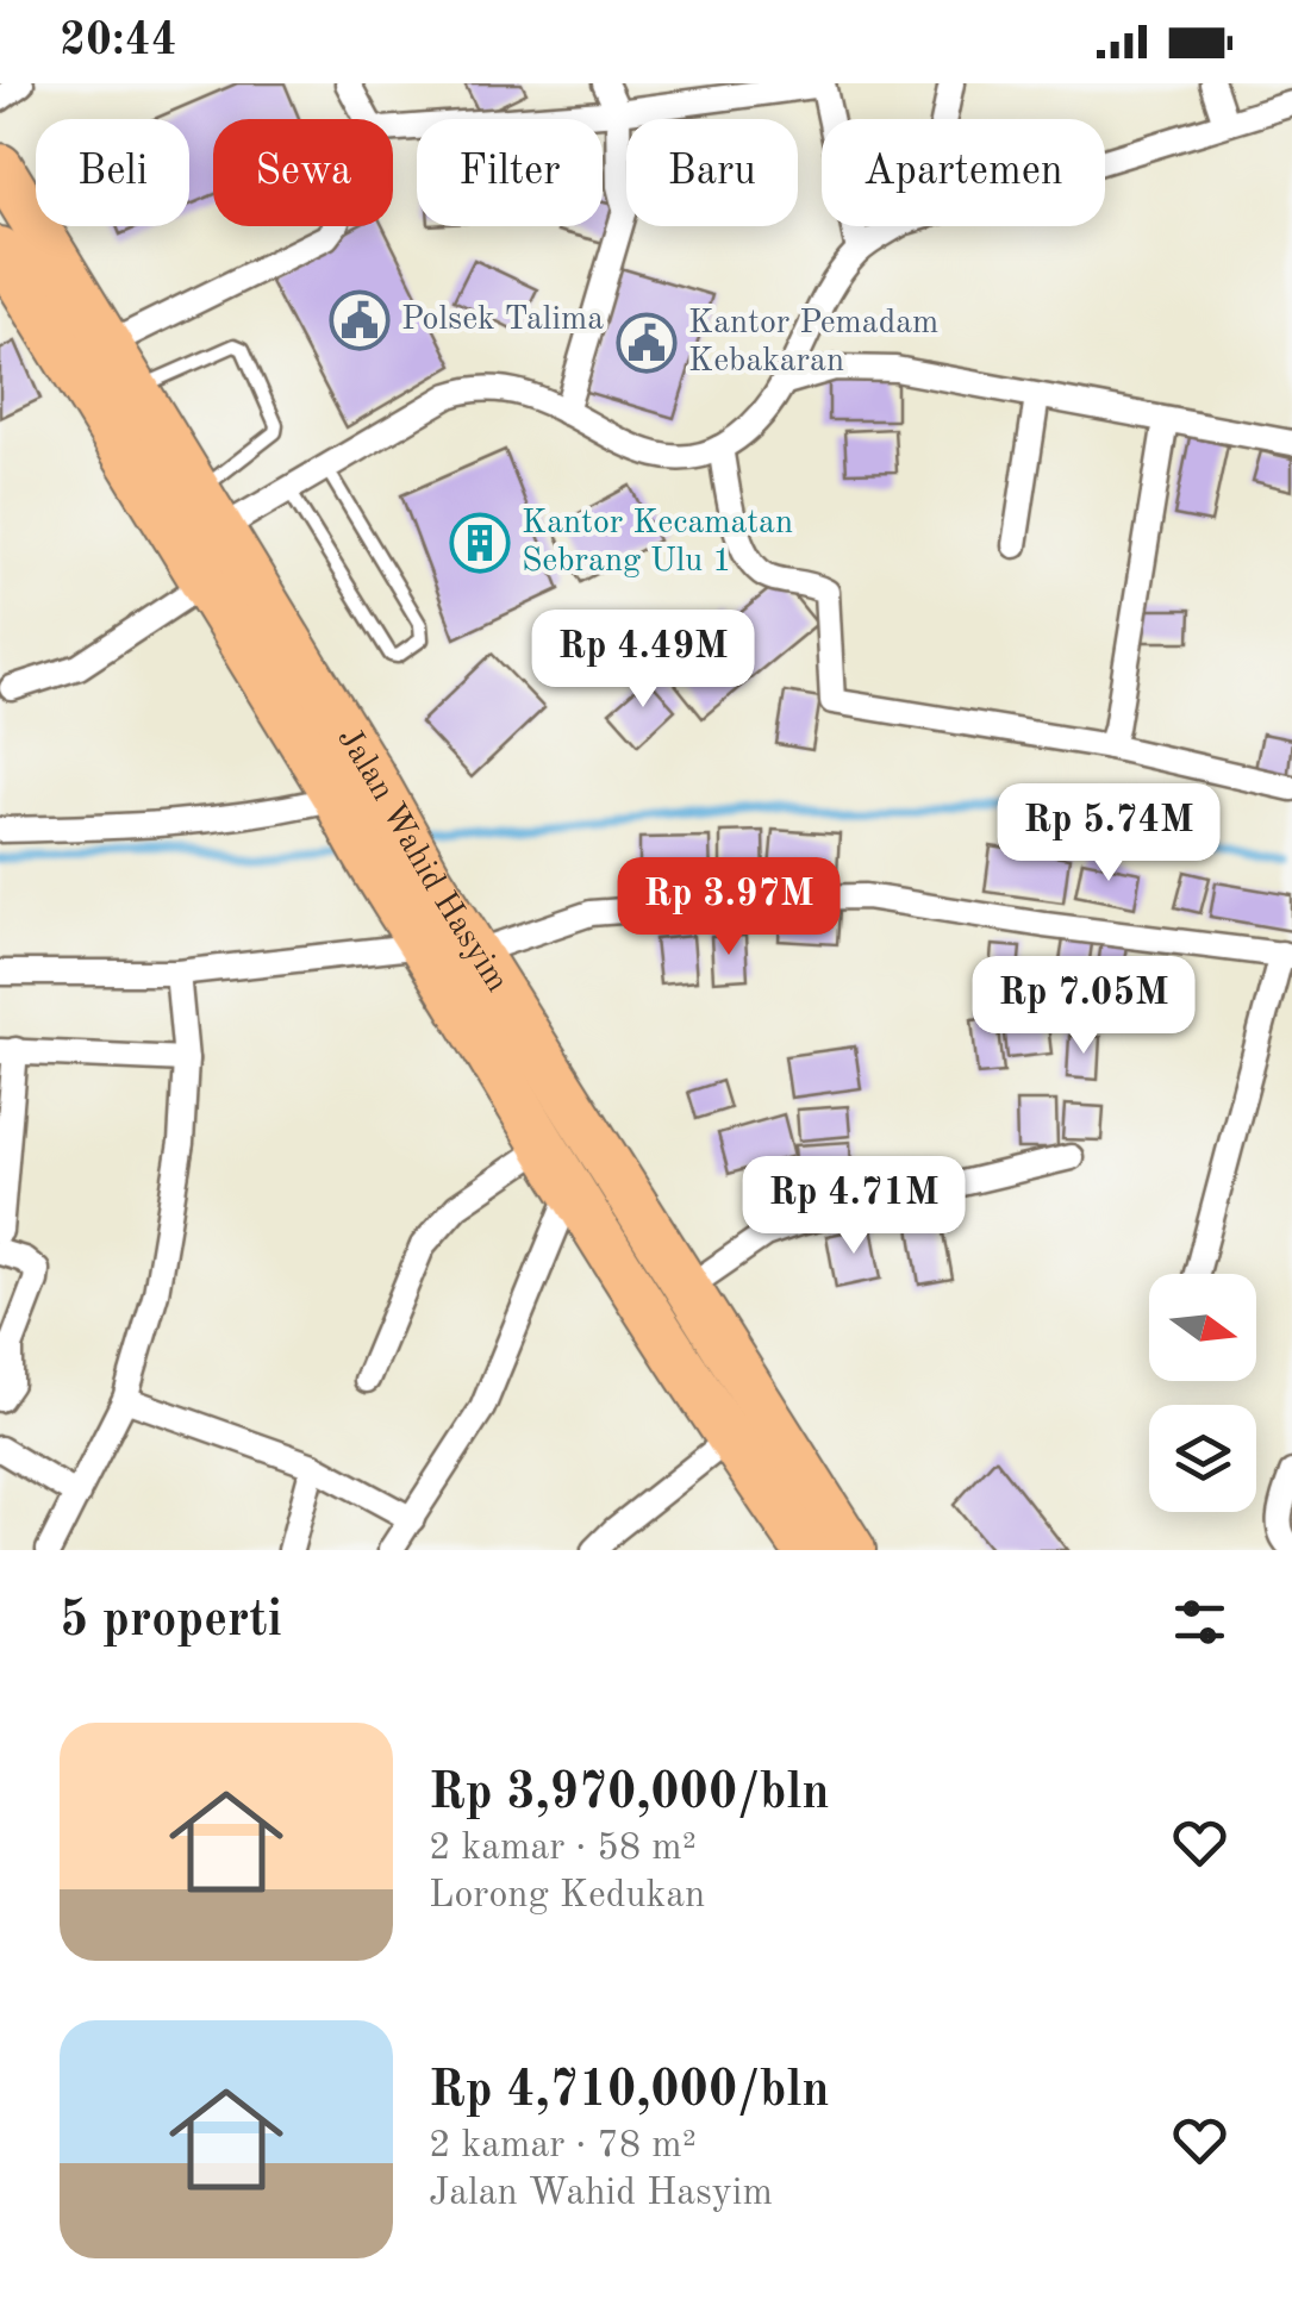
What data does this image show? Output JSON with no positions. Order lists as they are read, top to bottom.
{
  "streets": {
    "highway": ["Jalan Wahid Hasyim"]
  },
  "places": {
    "public building": ["Polsek Talima", "Kantor Pemadam Kebakaran"],
    "building": ["Kantor Kecamatan Sebrang Ulu 1"]
  },
  "north": "right",
  "page": {
    "status": "20:44",
    "chip": [
      "Beli",
      "Sewa",
      "Filter",
      "Baru",
      "Apartemen"
    ],
    "price": [
      "Rp 4.49M",
      "Rp 5.74M",
      "Rp 3.97M",
      "Rp 7.05M",
      "Rp 4.71M"
    ],
    "heading": "5 properti",
    "list": [
      {
        "name": "Rp 3,970,000/bln",
        "note": "2 kamar · 58 m² · Lorong Kedukan"
      },
      {
        "name": "Rp 4,710,000/bln",
        "note": "2 kamar · 78 m² · Jalan Wahid Hasyim"
      }
    ]
  }
}
